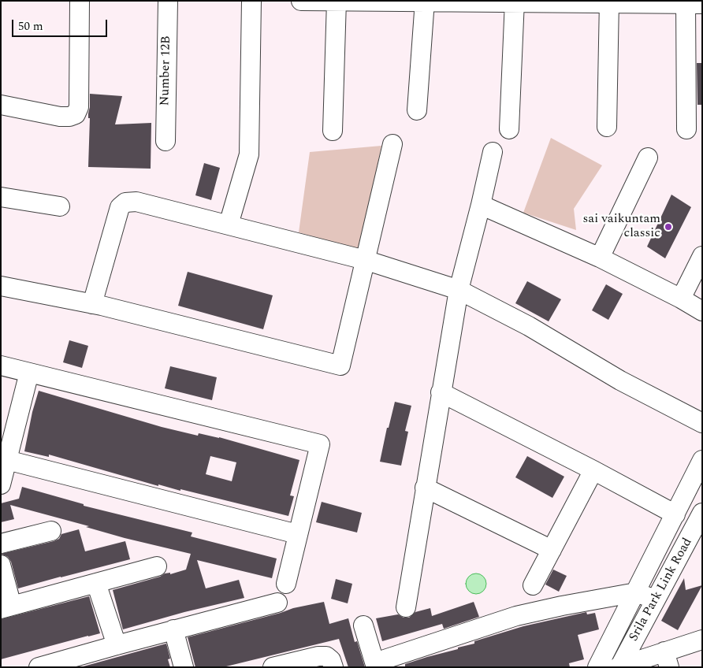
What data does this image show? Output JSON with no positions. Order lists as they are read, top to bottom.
{
  "streets": {
    "street": ["Number 12B", "Srila Park Link Road"]
  },
  "places": ["sai vaikuntam classic"],
  "scale_bar": "50 m"
}
